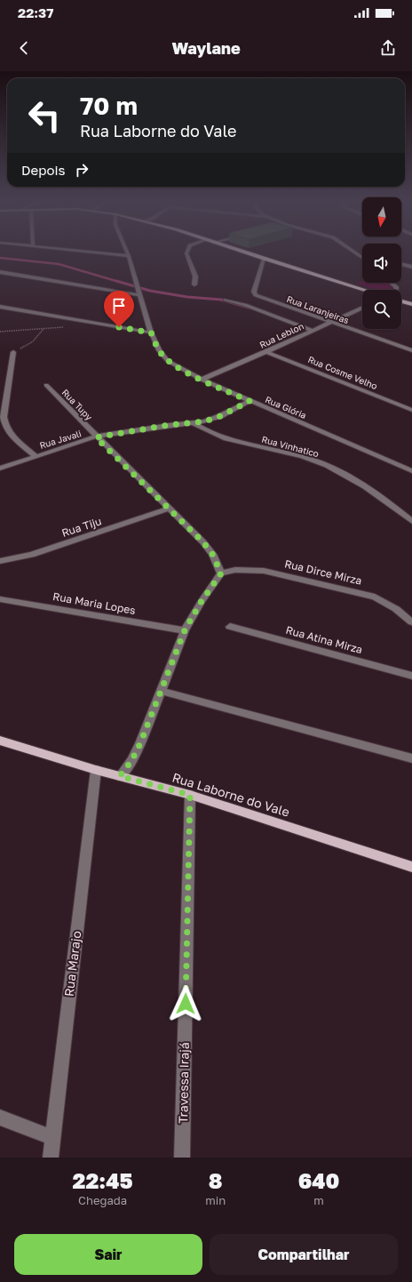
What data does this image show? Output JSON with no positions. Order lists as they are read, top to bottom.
{
  "streets": {
    "main road": ["Rua Laborne do Vale"],
    "street": [
      "Rua Laranjeiras",
      "Rua Leblon",
      "Rua Cosme Velho",
      "Rua Tupy",
      "Rua Glória",
      "Rua Javali",
      "Rua Vinhatico",
      "Rua Tiju",
      "Rua Dirce Mirza",
      "Rua Maria Lopes",
      "Rua Atina Mirza",
      "Rua Marajo",
      "Travessa Irajá"
    ]
  },
  "crossings": [
    ["Rua Laranjeiras", "Rua Leblon"],
    ["Rua Leblon", "Rua Cosme Velho"],
    ["Rua Leblon", "Rua Glória"],
    ["Rua Tupy", "Rua Javali"],
    ["Rua Glória", "Rua Javali"],
    ["Rua Javali", "Rua Vinhatico"],
    ["Rua Laborne do Vale", "Rua Marajo"],
    ["Rua Laborne do Vale", "Travessa Irajá"]
  ],
  "north": "bottom",
  "page": {
    "status": "22:37",
    "header": "Waylane",
    "turn": ["70 m", "Rua Laborne do Vale"],
    "then": "Depois",
    "eta": [
      "22:45",
      "Chegada",
      "8",
      "min",
      "640",
      "m"
    ],
    "buttons": ["Sair", "Compartilhar"]
  }
}
